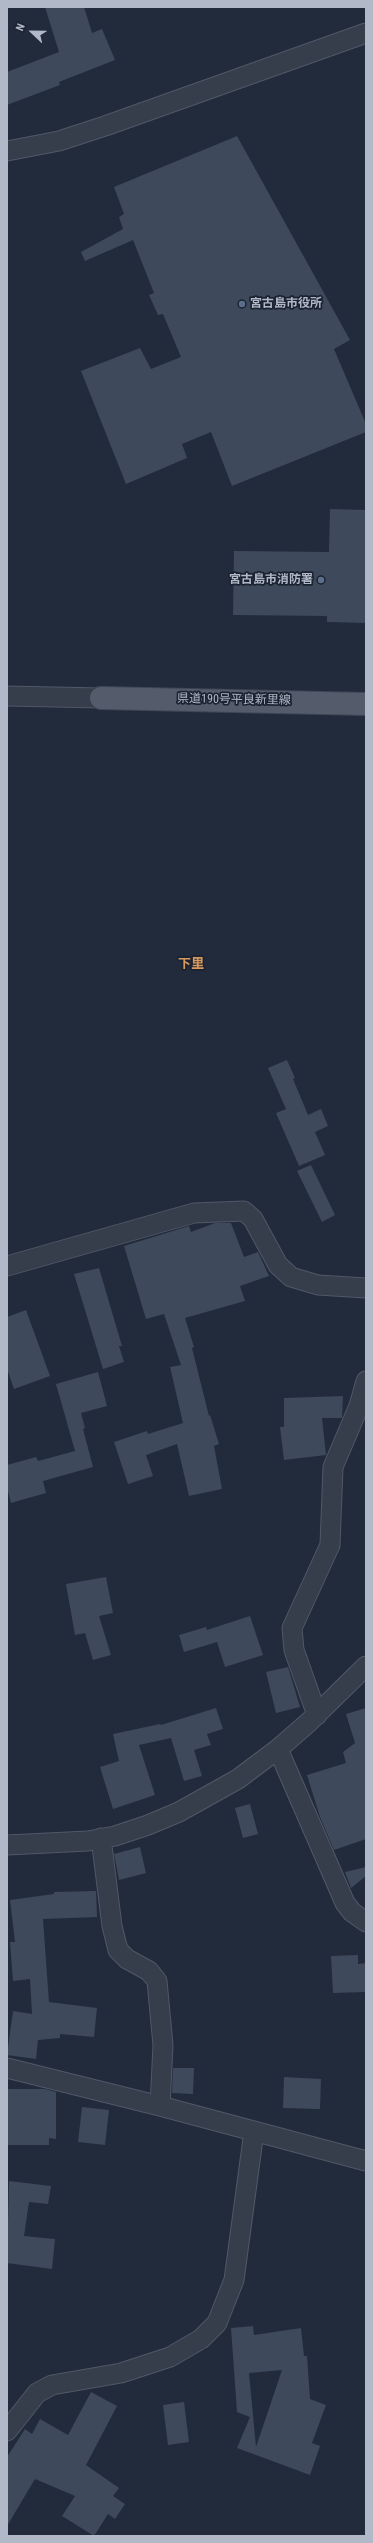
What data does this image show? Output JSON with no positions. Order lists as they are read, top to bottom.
{
  "streets": {
    "main road": ["県道190号平良新里線"]
  },
  "districts": ["下里"],
  "places": ["宮古島市役所", "宮古島市消防署"],
  "north": "left"
}
